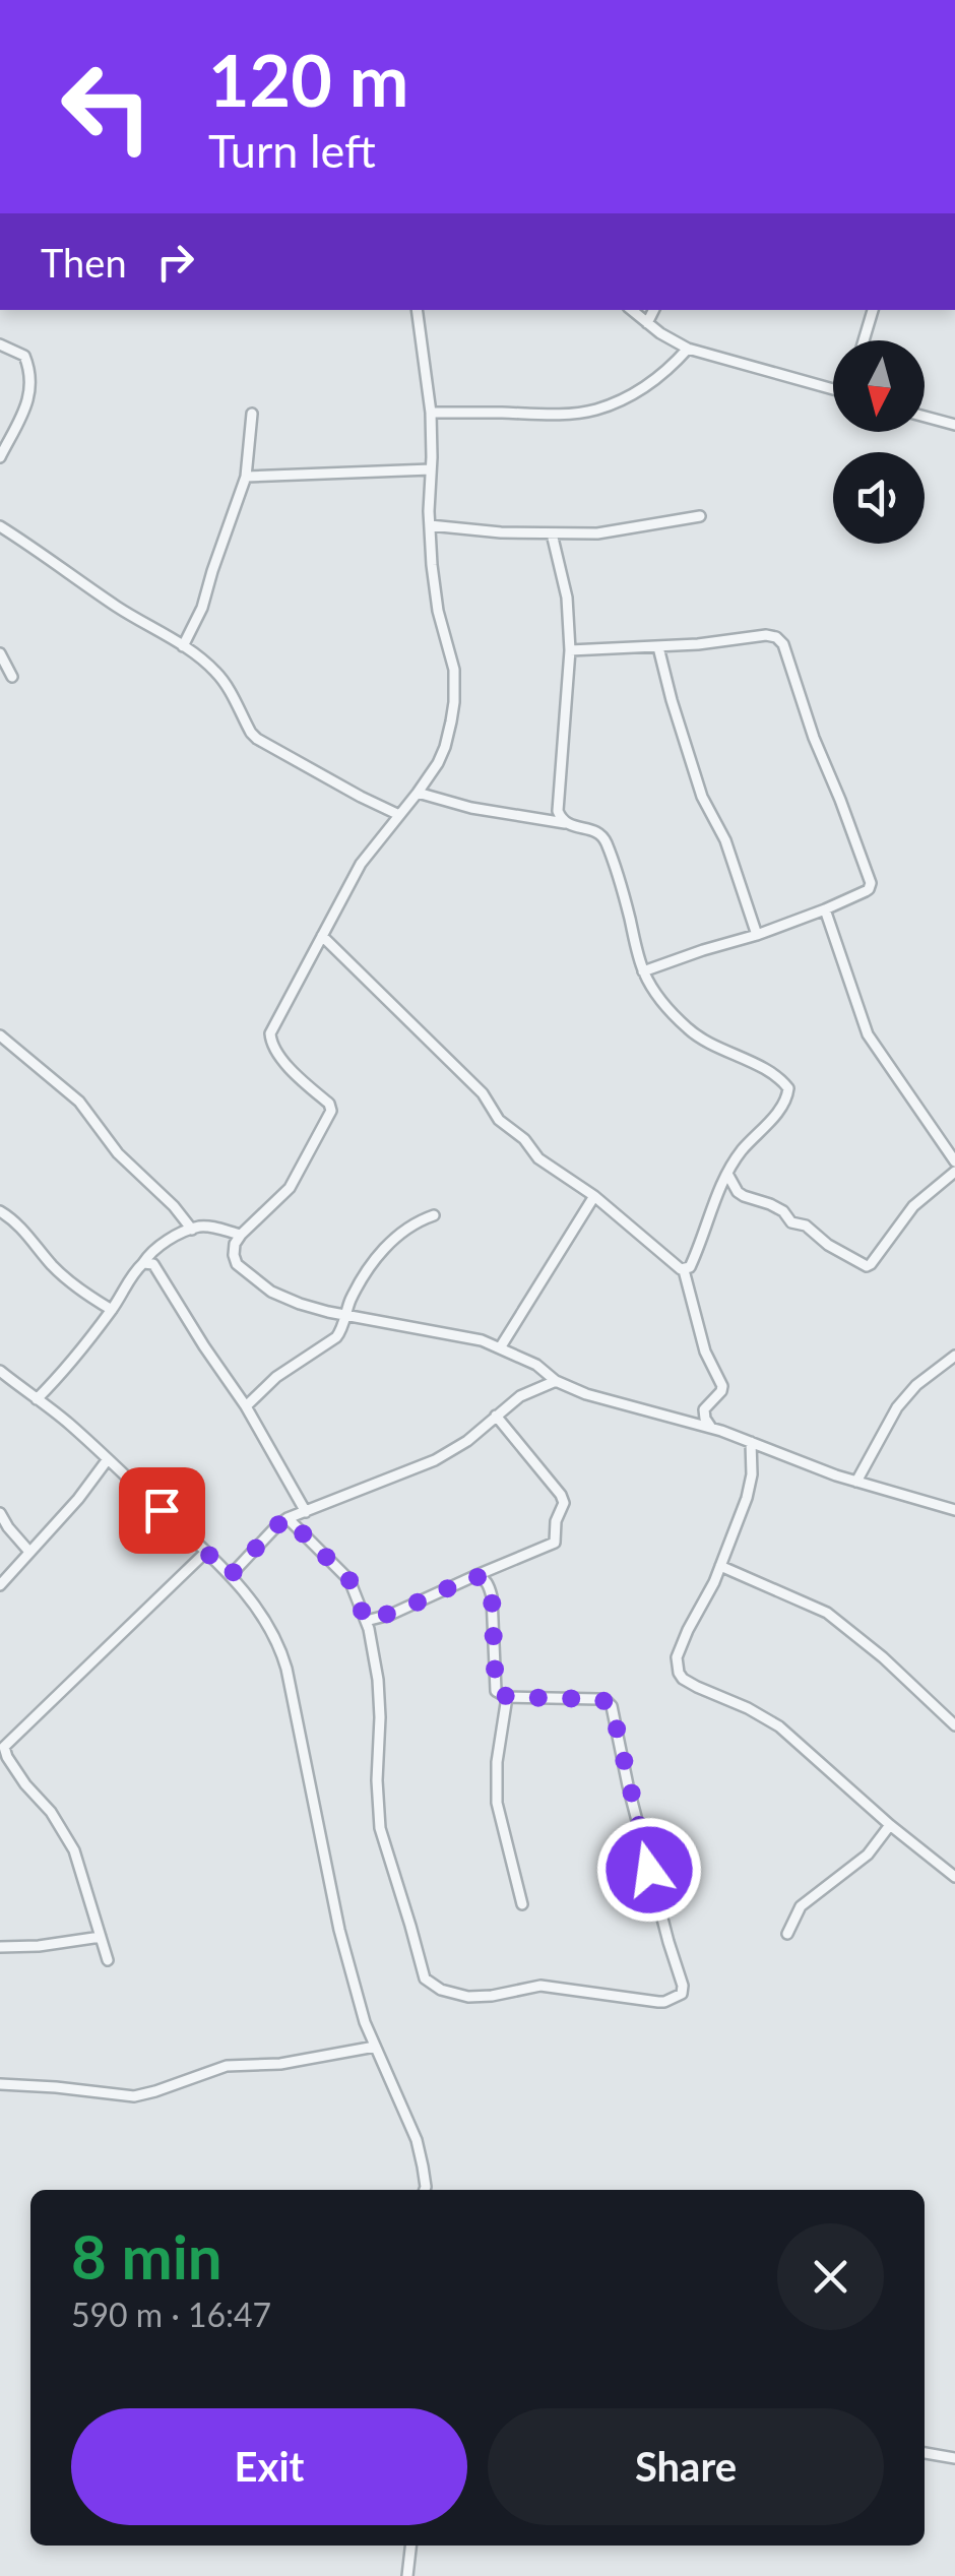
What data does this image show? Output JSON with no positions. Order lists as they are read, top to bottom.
{
  "north": "bottom",
  "page": {
    "turn": ["120 m", "Turn left"],
    "then": "Then",
    "heading": ["8 min", "590 m · 16:47"],
    "buttons": ["Exit", "Share"]
  }
}
